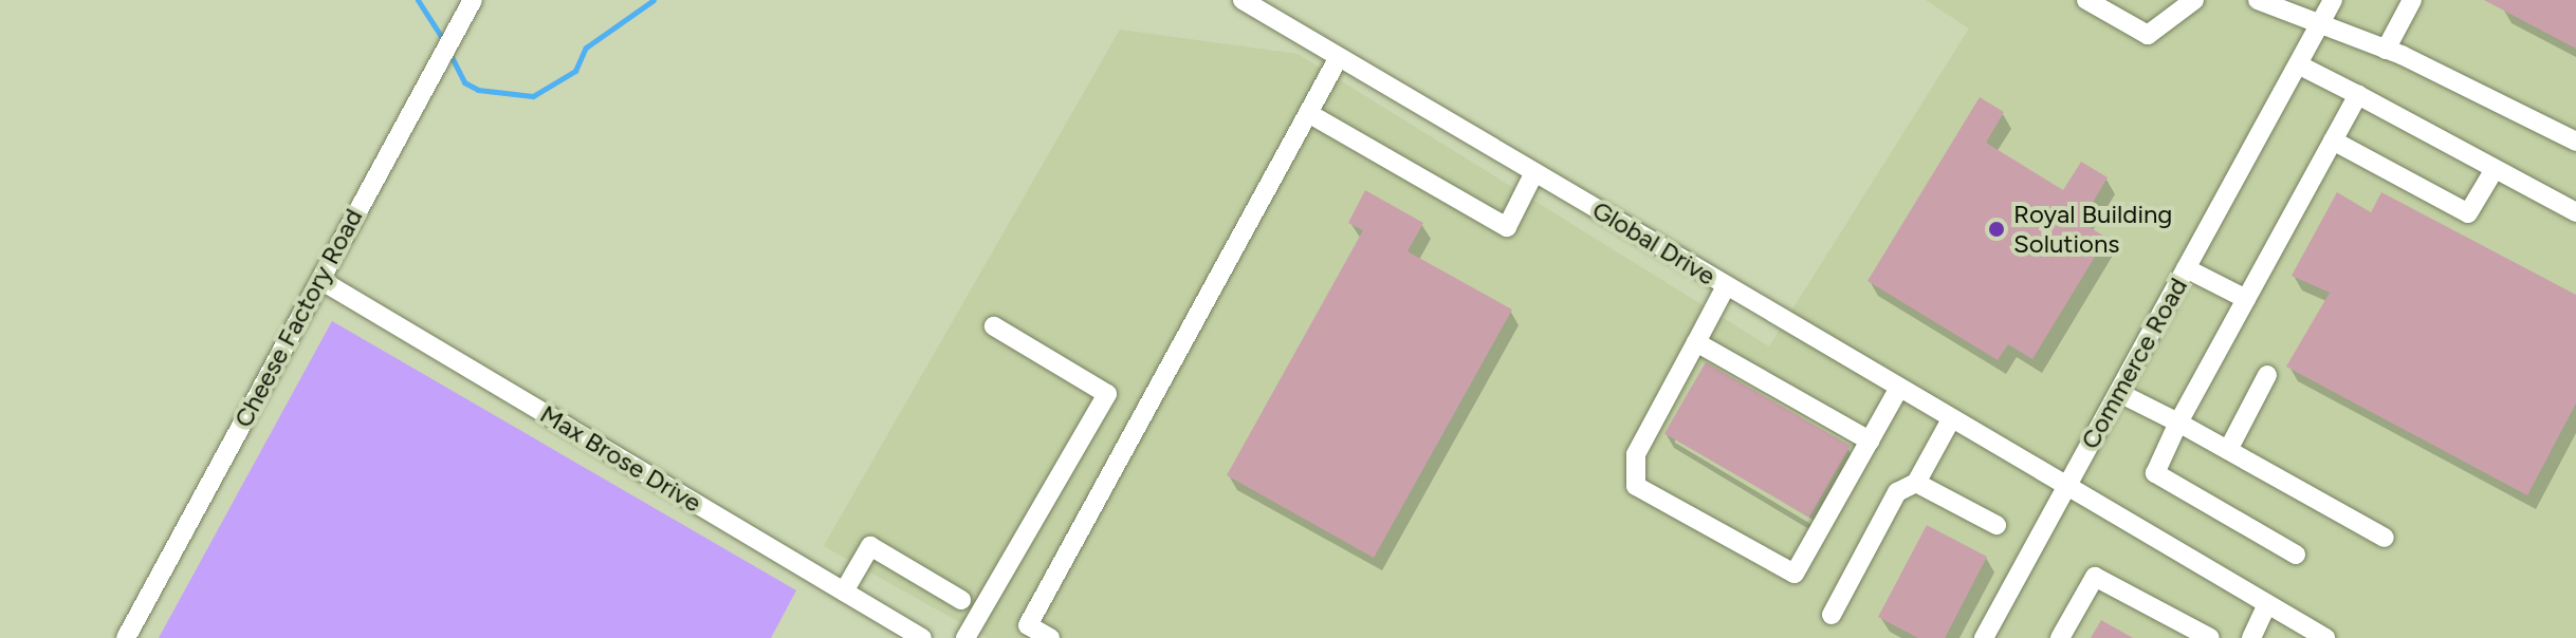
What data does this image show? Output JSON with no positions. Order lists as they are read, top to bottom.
{
  "streets": {
    "street": [
      "Global Drive",
      "Cheese Factory Road",
      "Commerce Road",
      "Max Brose Drive"
    ]
  },
  "crossings": [
    ["Global Drive", "Commerce Road"],
    ["Cheese Factory Road", "Max Brose Drive"]
  ],
  "places": ["Royal Building Solutions"]
}
